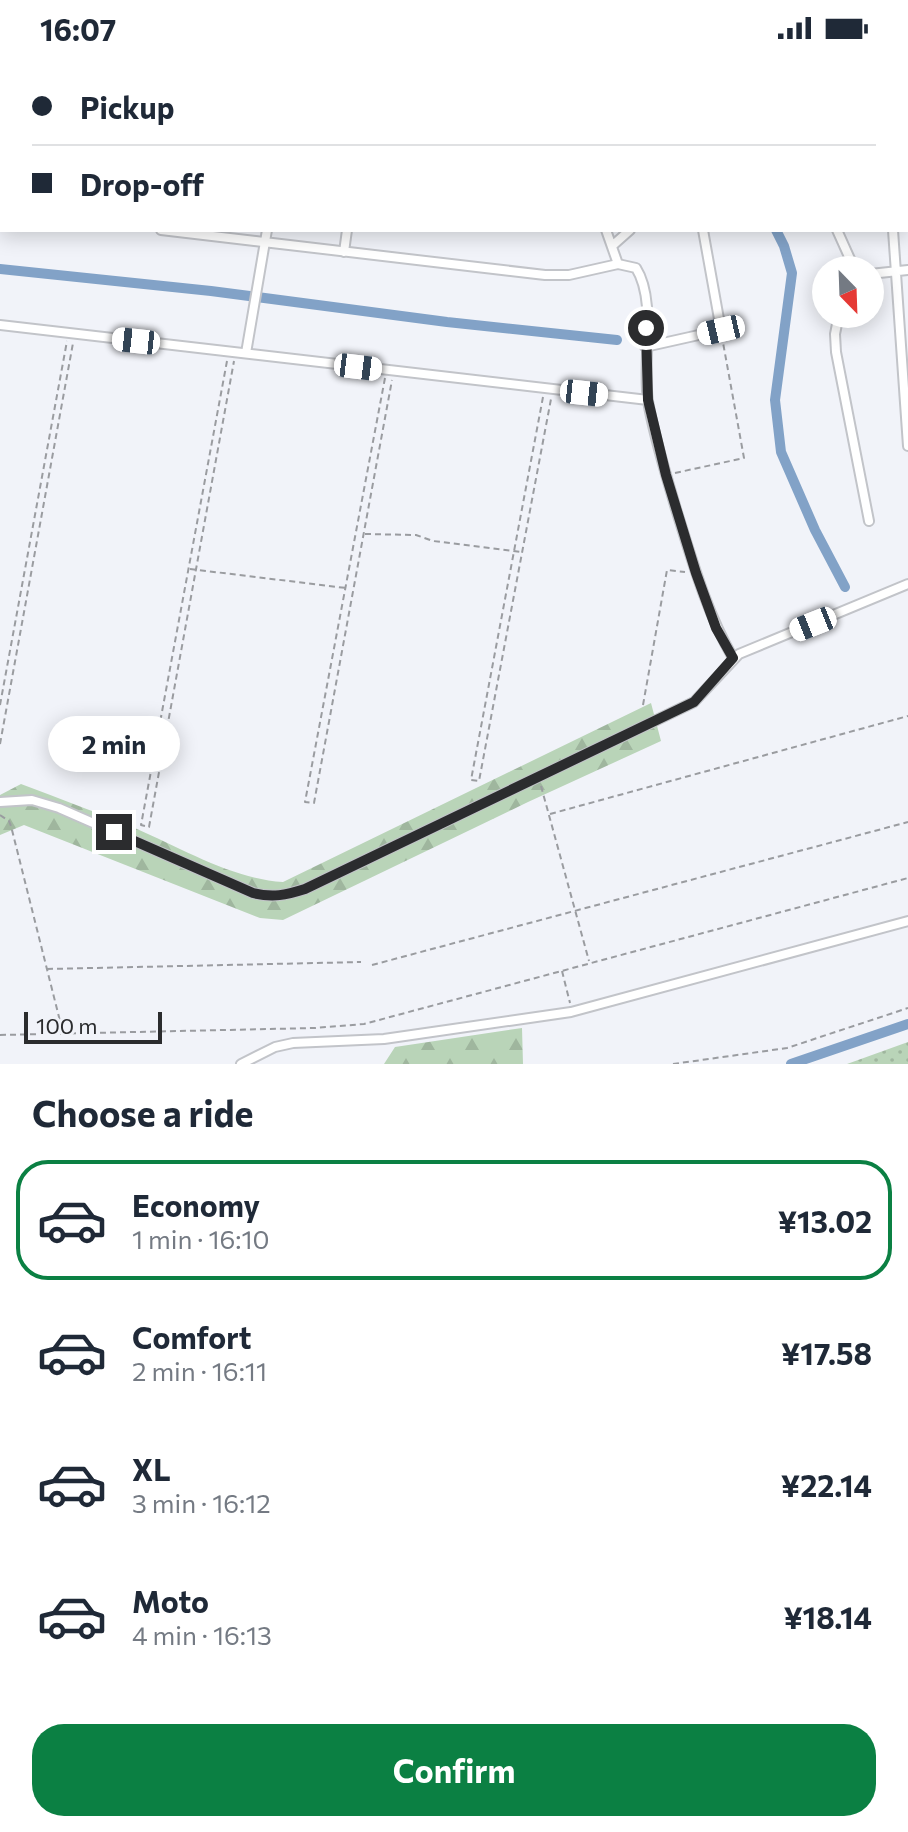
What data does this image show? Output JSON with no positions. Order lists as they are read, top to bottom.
{
  "scale_bar": "100 m",
  "north": "bottom right",
  "page": {
    "status": "16:07",
    "banner": ["Pickup", "Drop-off"],
    "bubble": "2 min",
    "scale": "100 m",
    "heading": "Choose a ride",
    "list": [
      {
        "name": "Economy",
        "note": "1 min · 16:10",
        "value": "¥13.02"
      },
      {
        "name": "Comfort",
        "note": "2 min · 16:11",
        "value": "¥17.58"
      },
      {
        "name": "XL",
        "note": "3 min · 16:12",
        "value": "¥22.14"
      },
      {
        "name": "Moto",
        "note": "4 min · 16:13",
        "value": "¥18.14"
      }
    ],
    "buttons": "Confirm"
  }
}
